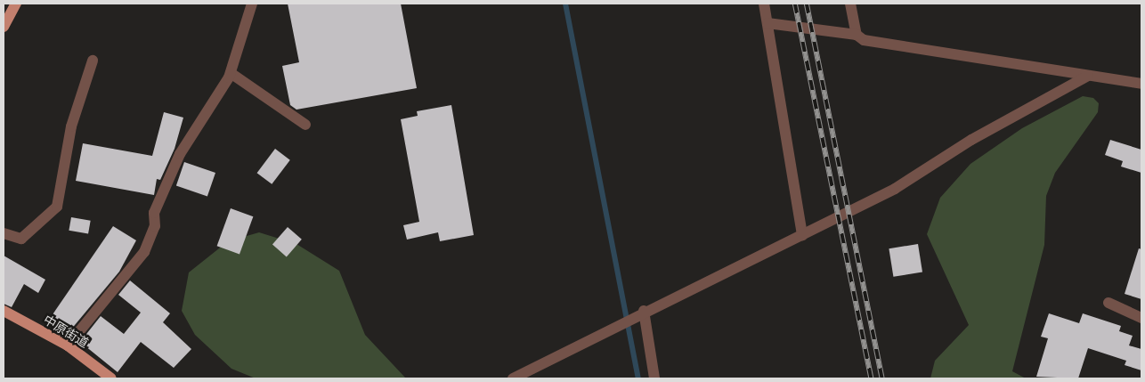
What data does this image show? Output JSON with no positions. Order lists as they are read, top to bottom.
{
  "streets": {
    "main road": ["中原街道"]
  }
}
